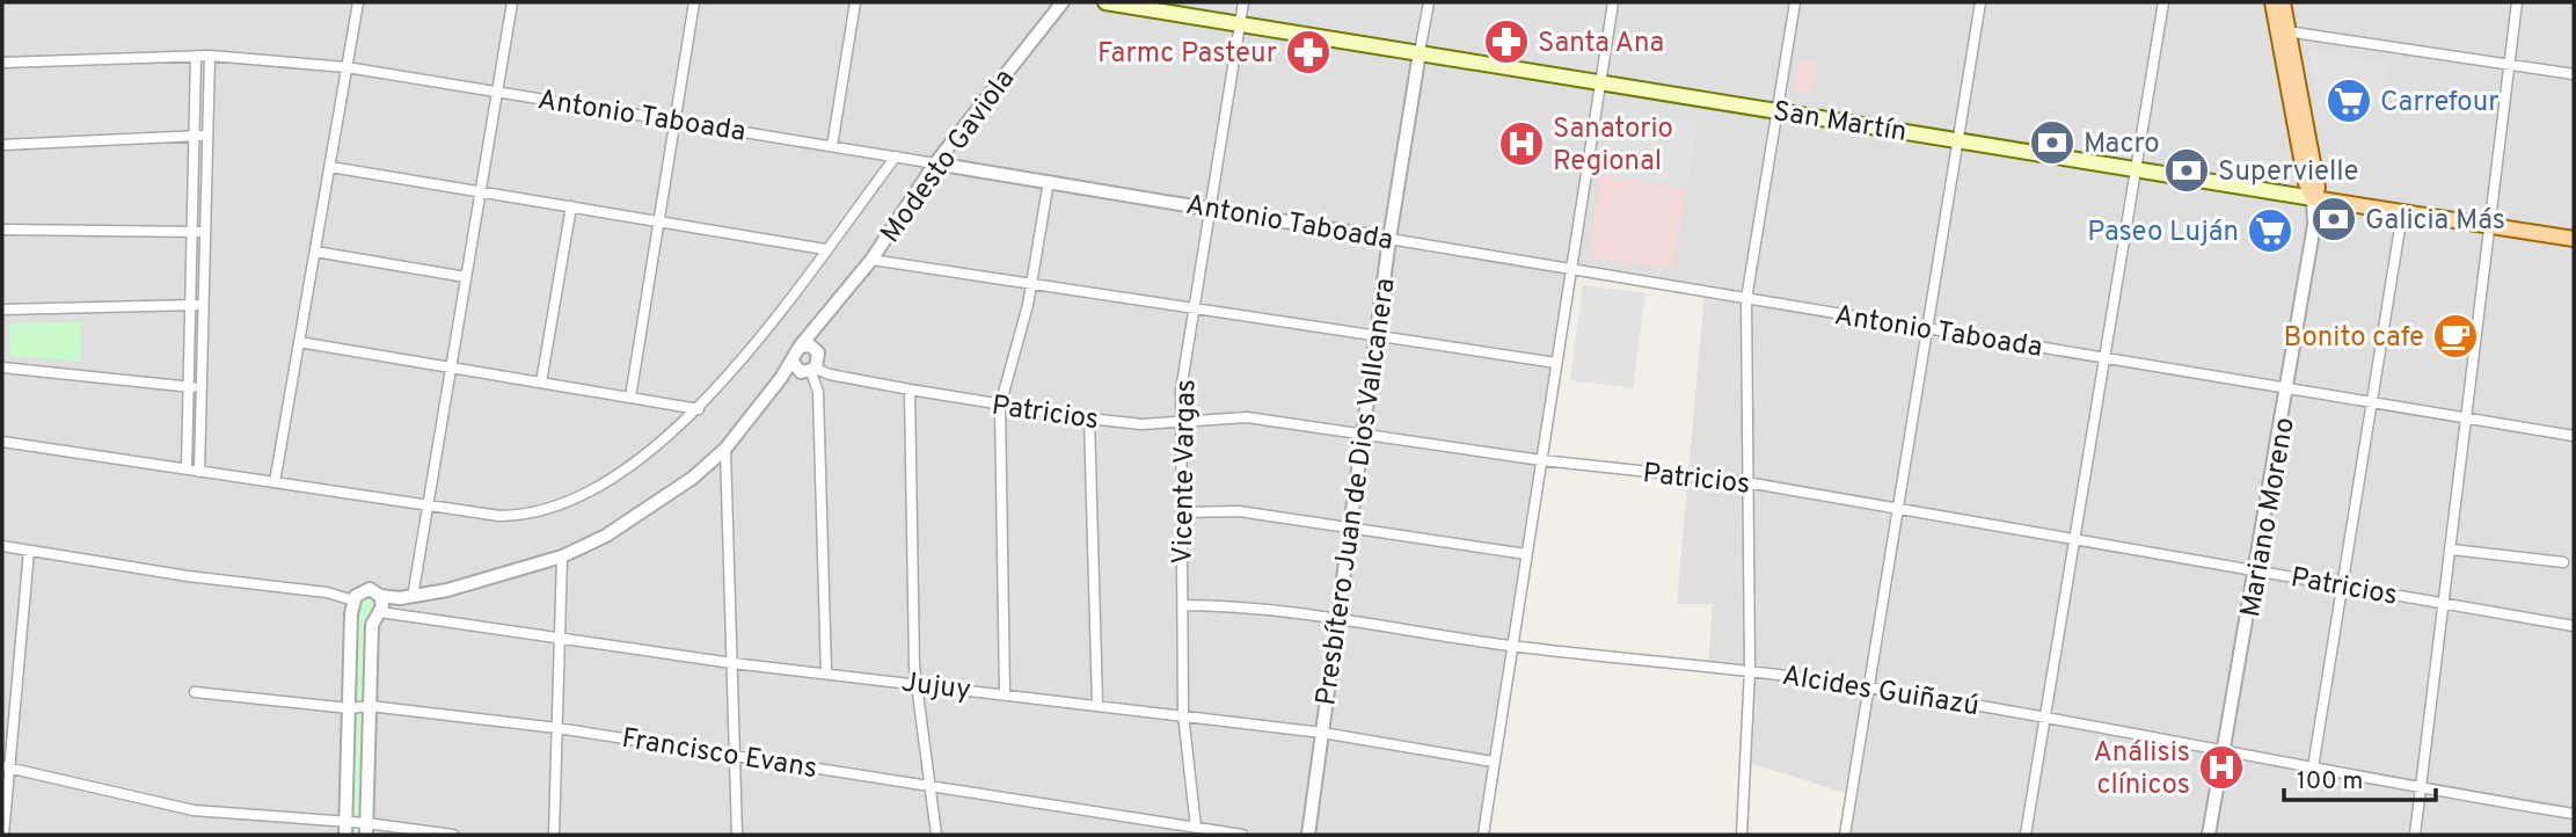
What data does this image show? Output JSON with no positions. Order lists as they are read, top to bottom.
{
  "streets": {
    "main road": ["San Martín"],
    "street": [
      "Antonio Taboada",
      "Modesto Gaviola",
      "Patricios",
      "Vicente Vargas",
      "Presbítero Juan de Dios Vallcanera",
      "Mariano Moreno",
      "Jujuy",
      "Alcides Guiñazú",
      "Francisco Evans"
    ]
  },
  "crossings": [
    ["Antonio Taboada", "Modesto Gaviola"],
    ["Antonio Taboada", "Vicente Vargas"],
    ["Antonio Taboada", "Presbítero Juan de Dios Vallcanera"],
    ["Antonio Taboada", "Mariano Moreno"],
    ["San Martín", "Vicente Vargas"],
    ["San Martín", "Presbítero Juan de Dios Vallcanera"],
    ["San Martín", "Mariano Moreno"],
    ["Modesto Gaviola", "Patricios"],
    ["Modesto Gaviola", "Jujuy"],
    ["Patricios", "Vicente Vargas"],
    ["Patricios", "Presbítero Juan de Dios Vallcanera"],
    ["Patricios", "Mariano Moreno"],
    ["Vicente Vargas", "Jujuy"],
    ["Vicente Vargas", "Alcides Guiñazú"],
    ["Vicente Vargas", "Francisco Evans"],
    ["Presbítero Juan de Dios Vallcanera", "Jujuy"],
    ["Presbítero Juan de Dios Vallcanera", "Alcides Guiñazú"],
    ["Mariano Moreno", "Alcides Guiñazú"]
  ],
  "places": {
    "pharmacy": ["Santa Ana", "Farmc Pasteur"],
    "supermarket": ["Carrefour", "Paseo Luján"],
    "bank": ["Macro", "Supervielle", "Galicia Más"],
    "hospital": ["Sanatorio Regional", "Análisis clínicos"],
    "cafe": ["Bonito cafe"]
  },
  "scale_bar": "100 m"
}
